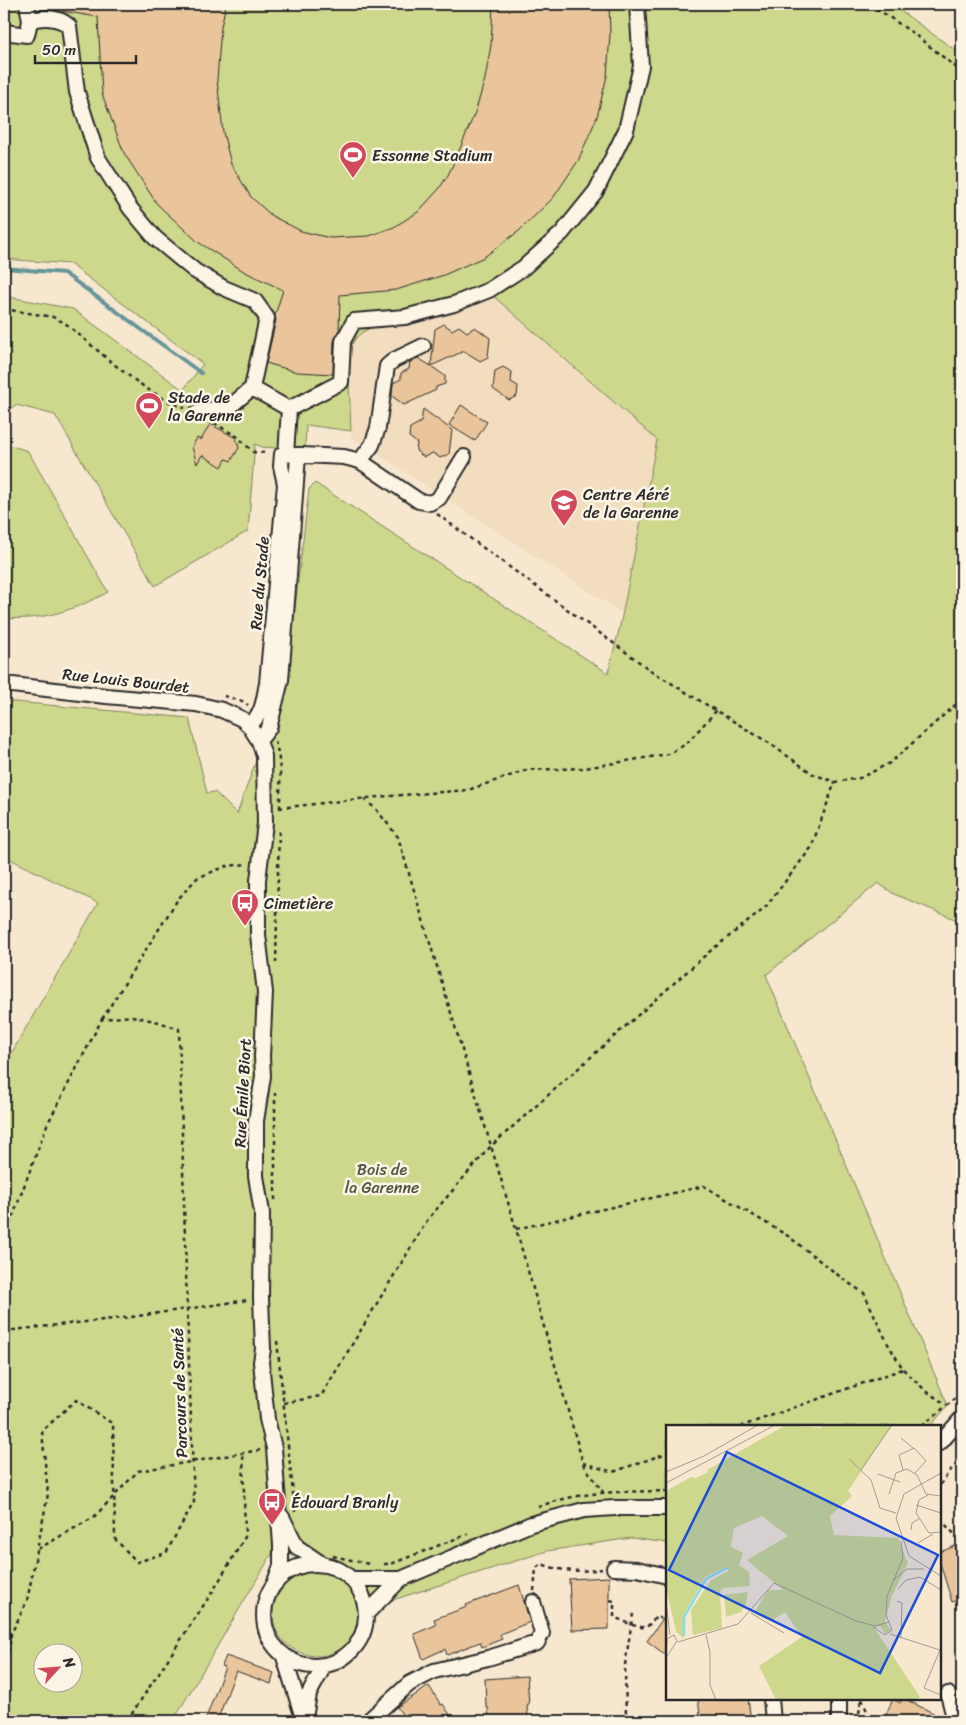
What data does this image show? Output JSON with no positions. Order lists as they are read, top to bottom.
{
  "streets": {
    "street": ["Rue du Stade", "Rue Louis Bourdet", "Rue Émile Biort"],
    "path": ["Parcours de Santé"]
  },
  "crossings": [
    ["Rue du Stade", "Rue Louis Bourdet"],
    ["Rue du Stade", "Rue Émile Biort"],
    ["Rue Louis Bourdet", "Rue Émile Biort"]
  ],
  "parks": ["Bois de la Garenne"],
  "places": {
    "sports": ["Essonne Stadium", "Stade de la Garenne"],
    "school or university": ["Centre Aéré de la Garenne"],
    "bus stop": ["Cimetière", "Édouard Branly"]
  },
  "scale_bar": "50 m",
  "north": "top right"
}
